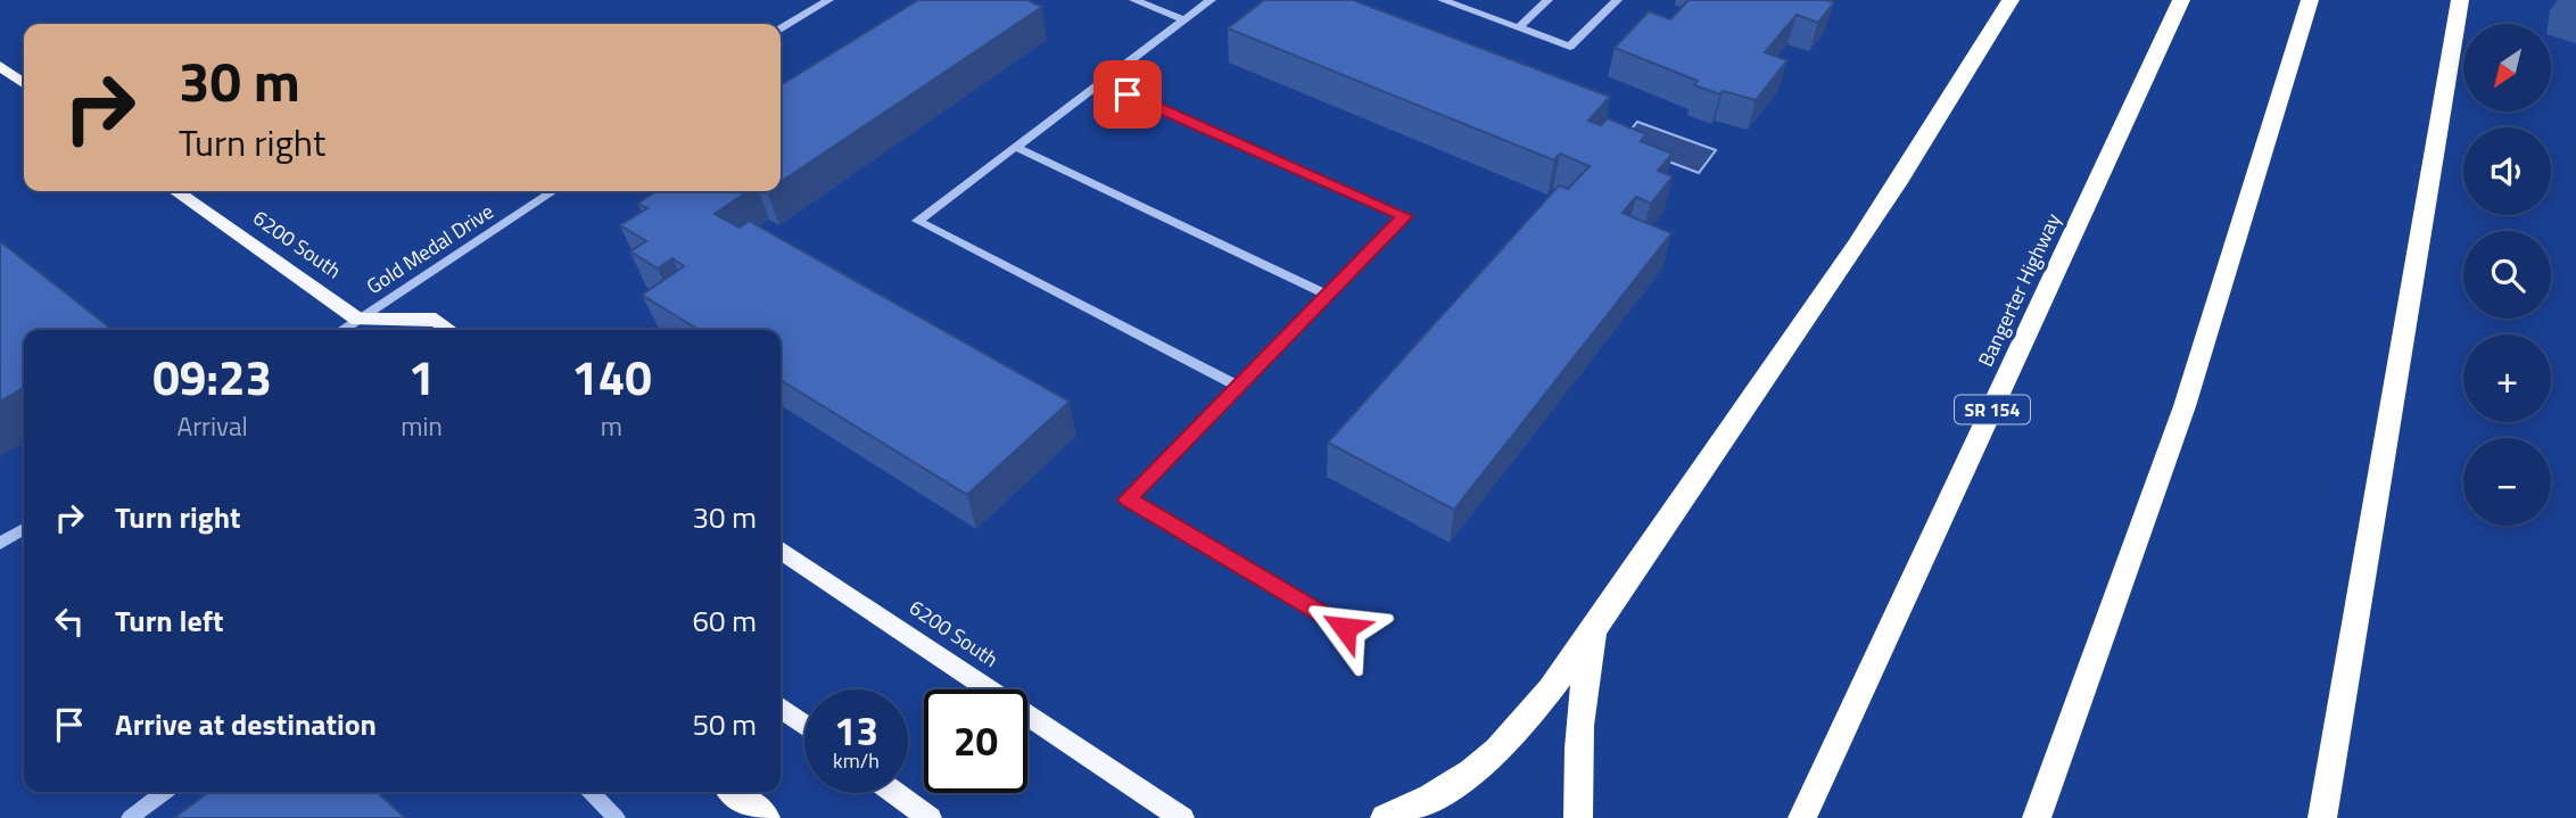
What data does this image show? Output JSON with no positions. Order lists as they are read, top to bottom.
{
  "streets": {
    "highway": ["Bangerter Highway", "SR 154"],
    "main road": ["6200 South"],
    "street": ["Gold Medal Drive"]
  },
  "crossings": [
    ["6200 South", "Gold Medal Drive"]
  ],
  "north": "bottom left",
  "page": {
    "map_buttons": ["+", "−"],
    "turn": ["30 m", "Turn right"],
    "eta": [
      "09:23",
      "Arrival",
      "1",
      "min",
      "140",
      "m"
    ],
    "list": [
      {
        "name": "Turn right",
        "value": "30 m"
      },
      {
        "name": "Turn left",
        "value": "60 m"
      },
      {
        "name": "Arrive at destination",
        "value": "50 m"
      }
    ],
    "speed": "13 km/h",
    "limit": "20"
  }
}
